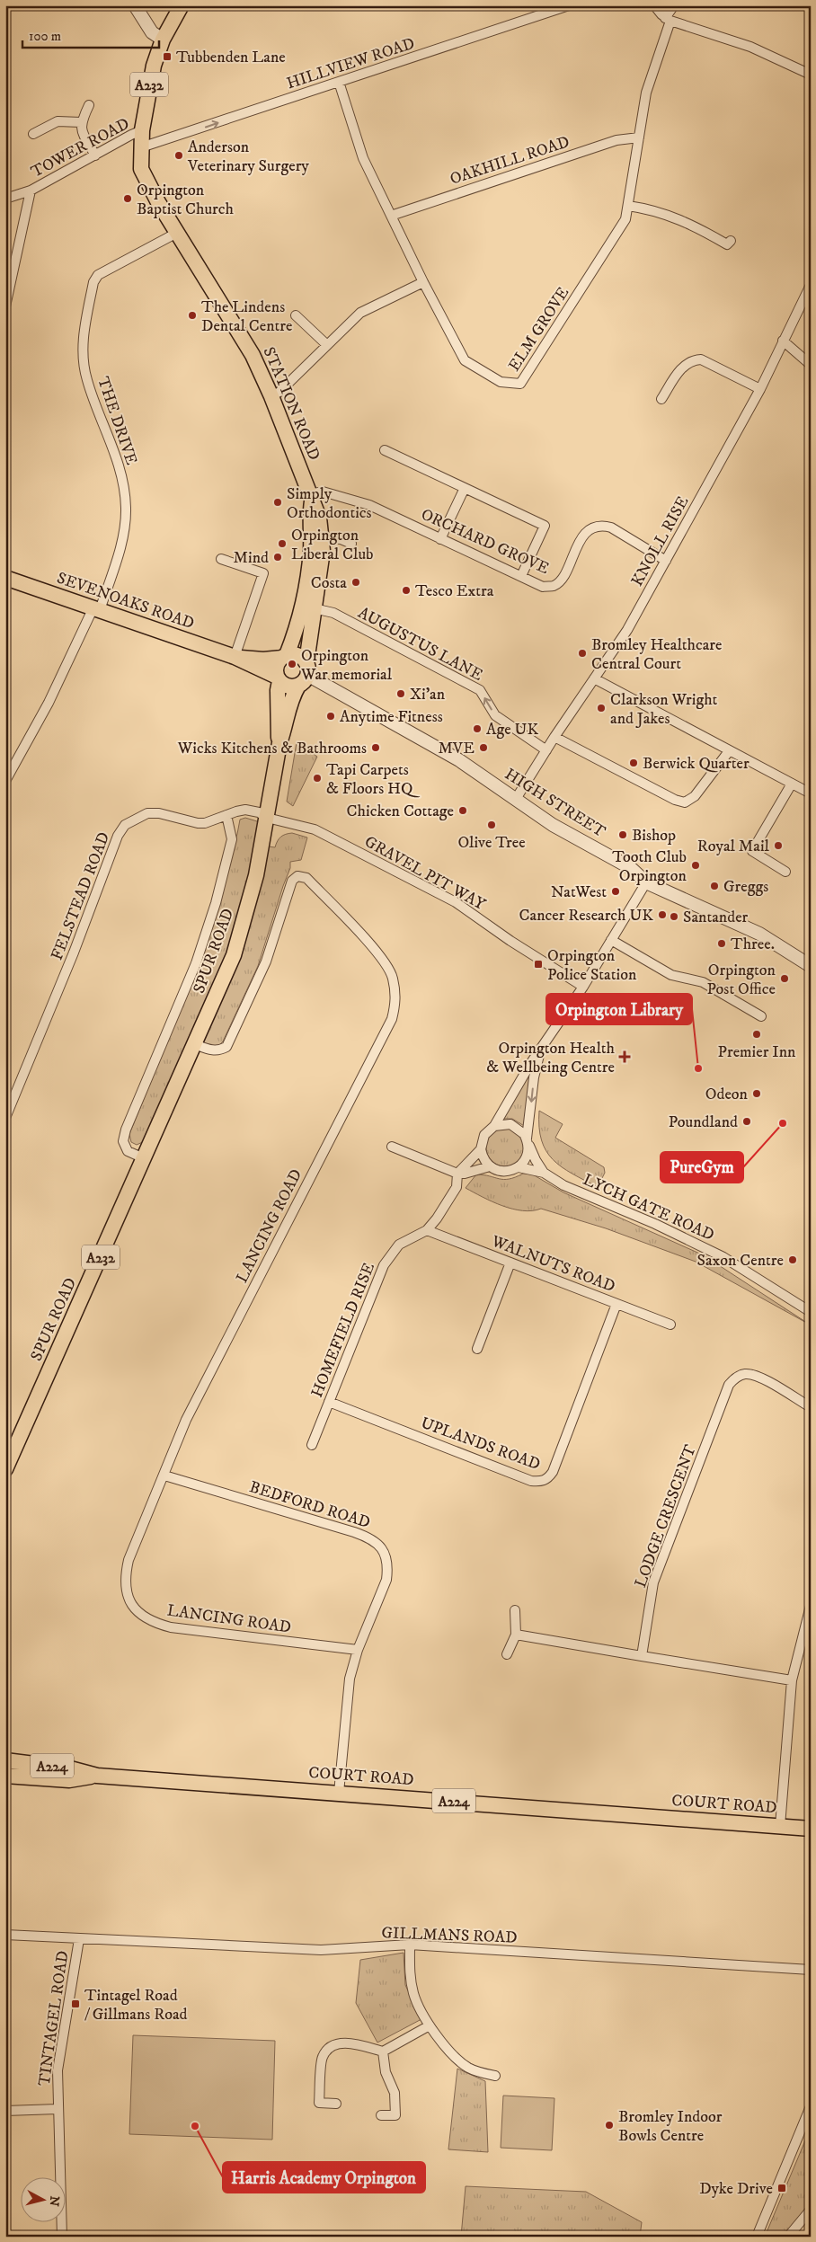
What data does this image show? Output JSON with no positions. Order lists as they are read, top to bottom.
{
  "streets": {
    "main road": [
      "A232",
      "STATION ROAD",
      "SEVENOAKS ROAD",
      "SPUR ROAD",
      "A224",
      "COURT ROAD"
    ],
    "street": [
      "HILLVIEW ROAD",
      "TOWER ROAD",
      "OAKHILL ROAD",
      "ELM GROVE",
      "THE DRIVE",
      "ORCHARD GROVE",
      "KNOLL RISE",
      "AUGUSTUS LANE",
      "HIGH STREET",
      "GRAVEL PIT WAY",
      "FELSTEAD ROAD",
      "LYCH GATE ROAD",
      "LANCING ROAD",
      "WALNUTS ROAD",
      "HOMEFIELD RISE",
      "UPLANDS ROAD",
      "BEDFORD ROAD",
      "LODGE CRESCENT",
      "GILLMANS ROAD",
      "TINTAGEL ROAD"
    ]
  },
  "crossings": [
    ["HILLVIEW ROAD", "ELM GROVE"],
    ["HILLVIEW ROAD", "STATION ROAD"],
    ["TOWER ROAD", "STATION ROAD"],
    ["OAKHILL ROAD", "ELM GROVE"],
    ["STATION ROAD", "THE DRIVE"],
    ["STATION ROAD", "ORCHARD GROVE"],
    ["STATION ROAD", "SEVENOAKS ROAD"],
    ["STATION ROAD", "AUGUSTUS LANE"],
    ["STATION ROAD", "HIGH STREET"],
    ["STATION ROAD", "SPUR ROAD"],
    ["THE DRIVE", "SEVENOAKS ROAD"],
    ["ORCHARD GROVE", "KNOLL RISE"],
    ["KNOLL RISE", "AUGUSTUS LANE"],
    ["KNOLL RISE", "HIGH STREET"],
    ["SEVENOAKS ROAD", "HIGH STREET"],
    ["SEVENOAKS ROAD", "SPUR ROAD"],
    ["HIGH STREET", "SPUR ROAD"],
    ["HIGH STREET", "HOMEFIELD RISE"],
    ["GRAVEL PIT WAY", "FELSTEAD ROAD"],
    ["GRAVEL PIT WAY", "SPUR ROAD"],
    ["GRAVEL PIT WAY", "HOMEFIELD RISE"],
    ["FELSTEAD ROAD", "SPUR ROAD"],
    ["SPUR ROAD", "LANCING ROAD"],
    ["LYCH GATE ROAD", "HOMEFIELD RISE"],
    ["LANCING ROAD", "BEDFORD ROAD"],
    ["WALNUTS ROAD", "HOMEFIELD RISE"],
    ["WALNUTS ROAD", "UPLANDS ROAD"],
    ["HOMEFIELD RISE", "UPLANDS ROAD"],
    ["BEDFORD ROAD", "COURT ROAD"],
    ["GILLMANS ROAD", "TINTAGEL ROAD"]
  ],
  "one_way": ["HILLVIEW ROAD", "AUGUSTUS LANE"],
  "places": {
    "transit": [
      "Tubbenden Lane",
      "Orpington Police Station",
      "Tintagel Road / Gillmans Road",
      "Dyke Drive"
    ],
    "other": [
      "Anderson Veterinary Surgery",
      "Orpington Baptist Church",
      "The Lindens Dental Centre",
      "Simply Orthodontics",
      "Orpington Liberal Club",
      "Mind",
      "Costa",
      "Tesco Extra",
      "Bromley Healthcare Central Court",
      "Orpington War memorial",
      "Xi'an",
      "Clarkson Wright and Jakes",
      "Anytime Fitness",
      "Age UK",
      "Wicks Kitchens & Bathrooms",
      "MVE",
      "Berwick Quarter",
      "Tapi Carpets & Floors HQ",
      "Chicken Cottage",
      "Olive Tree",
      "Bishop",
      "Royal Mail",
      "Tooth Club Orpington",
      "Greggs",
      "NatWest",
      "Cancer Research UK",
      "Santander",
      "Three.",
      "Orpington Post Office",
      "Premier Inn",
      "Orpington Library",
      "Odeon",
      "Poundland",
      "PureGym",
      "Saxon Centre",
      "Bromley Indoor Bowls Centre",
      "Harris Academy Orpington"
    ],
    "health": ["Orpington Health & Wellbeing Centre"]
  },
  "scale_bar": "100 m",
  "north": "right"
}
